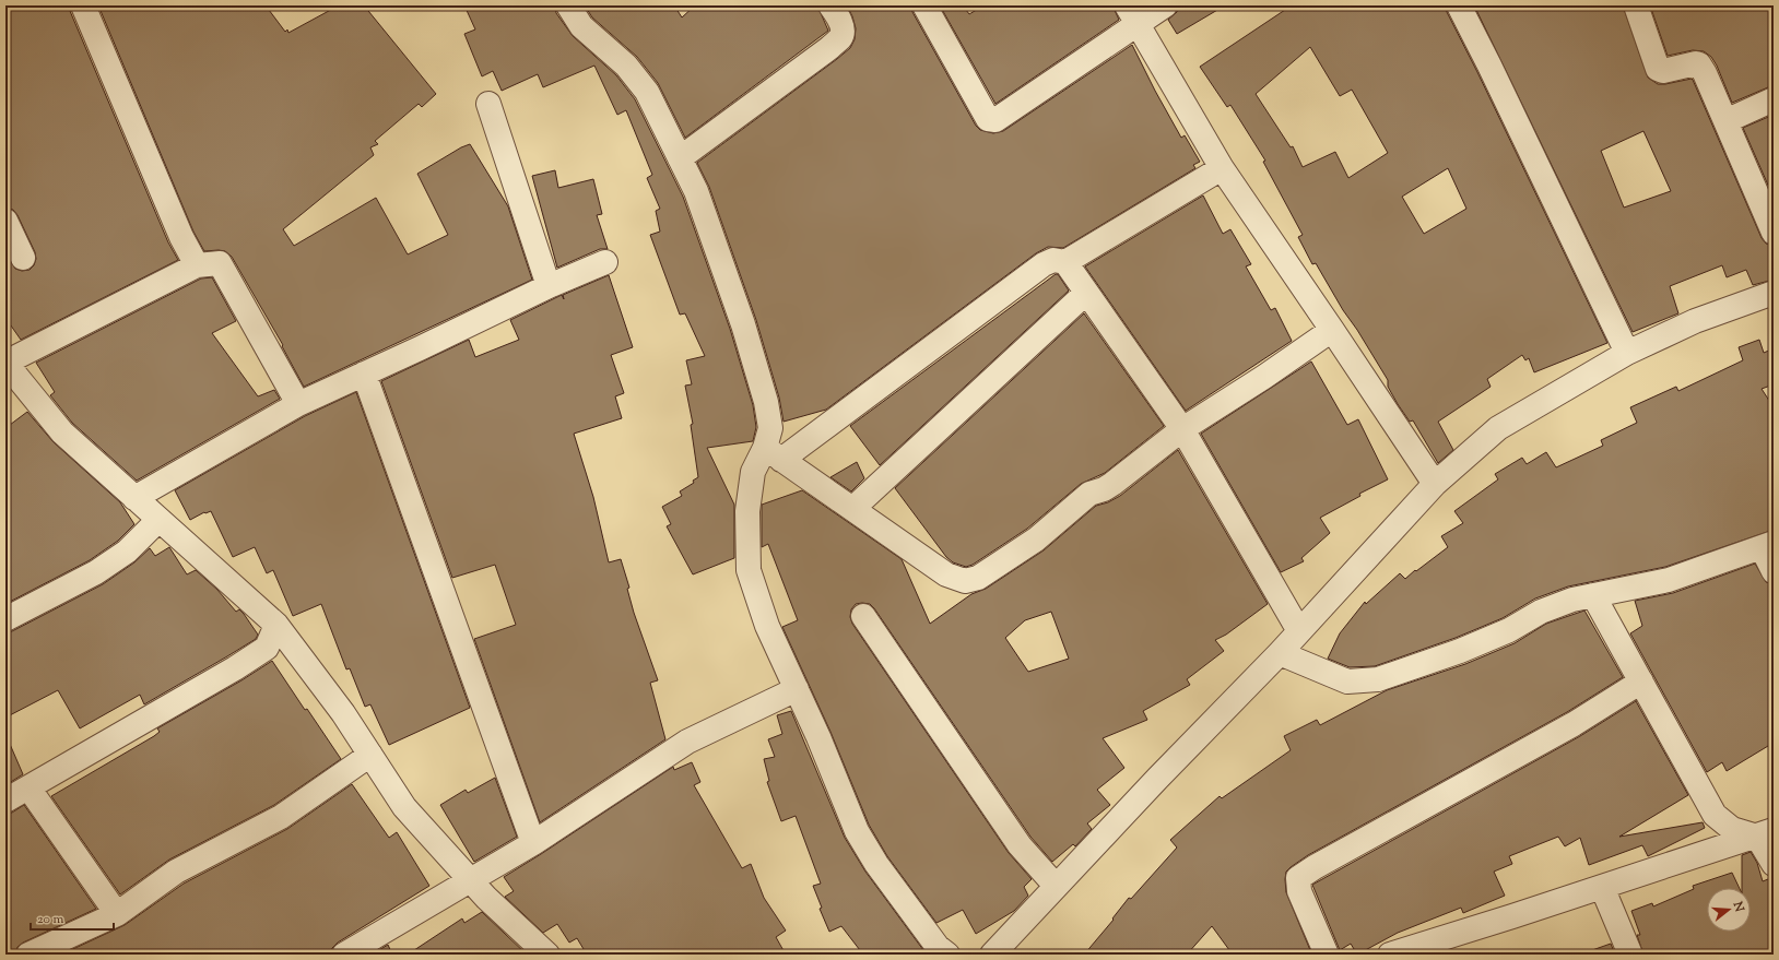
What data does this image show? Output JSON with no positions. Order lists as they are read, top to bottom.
{
  "scale_bar": "20 m",
  "north": "right"
}
